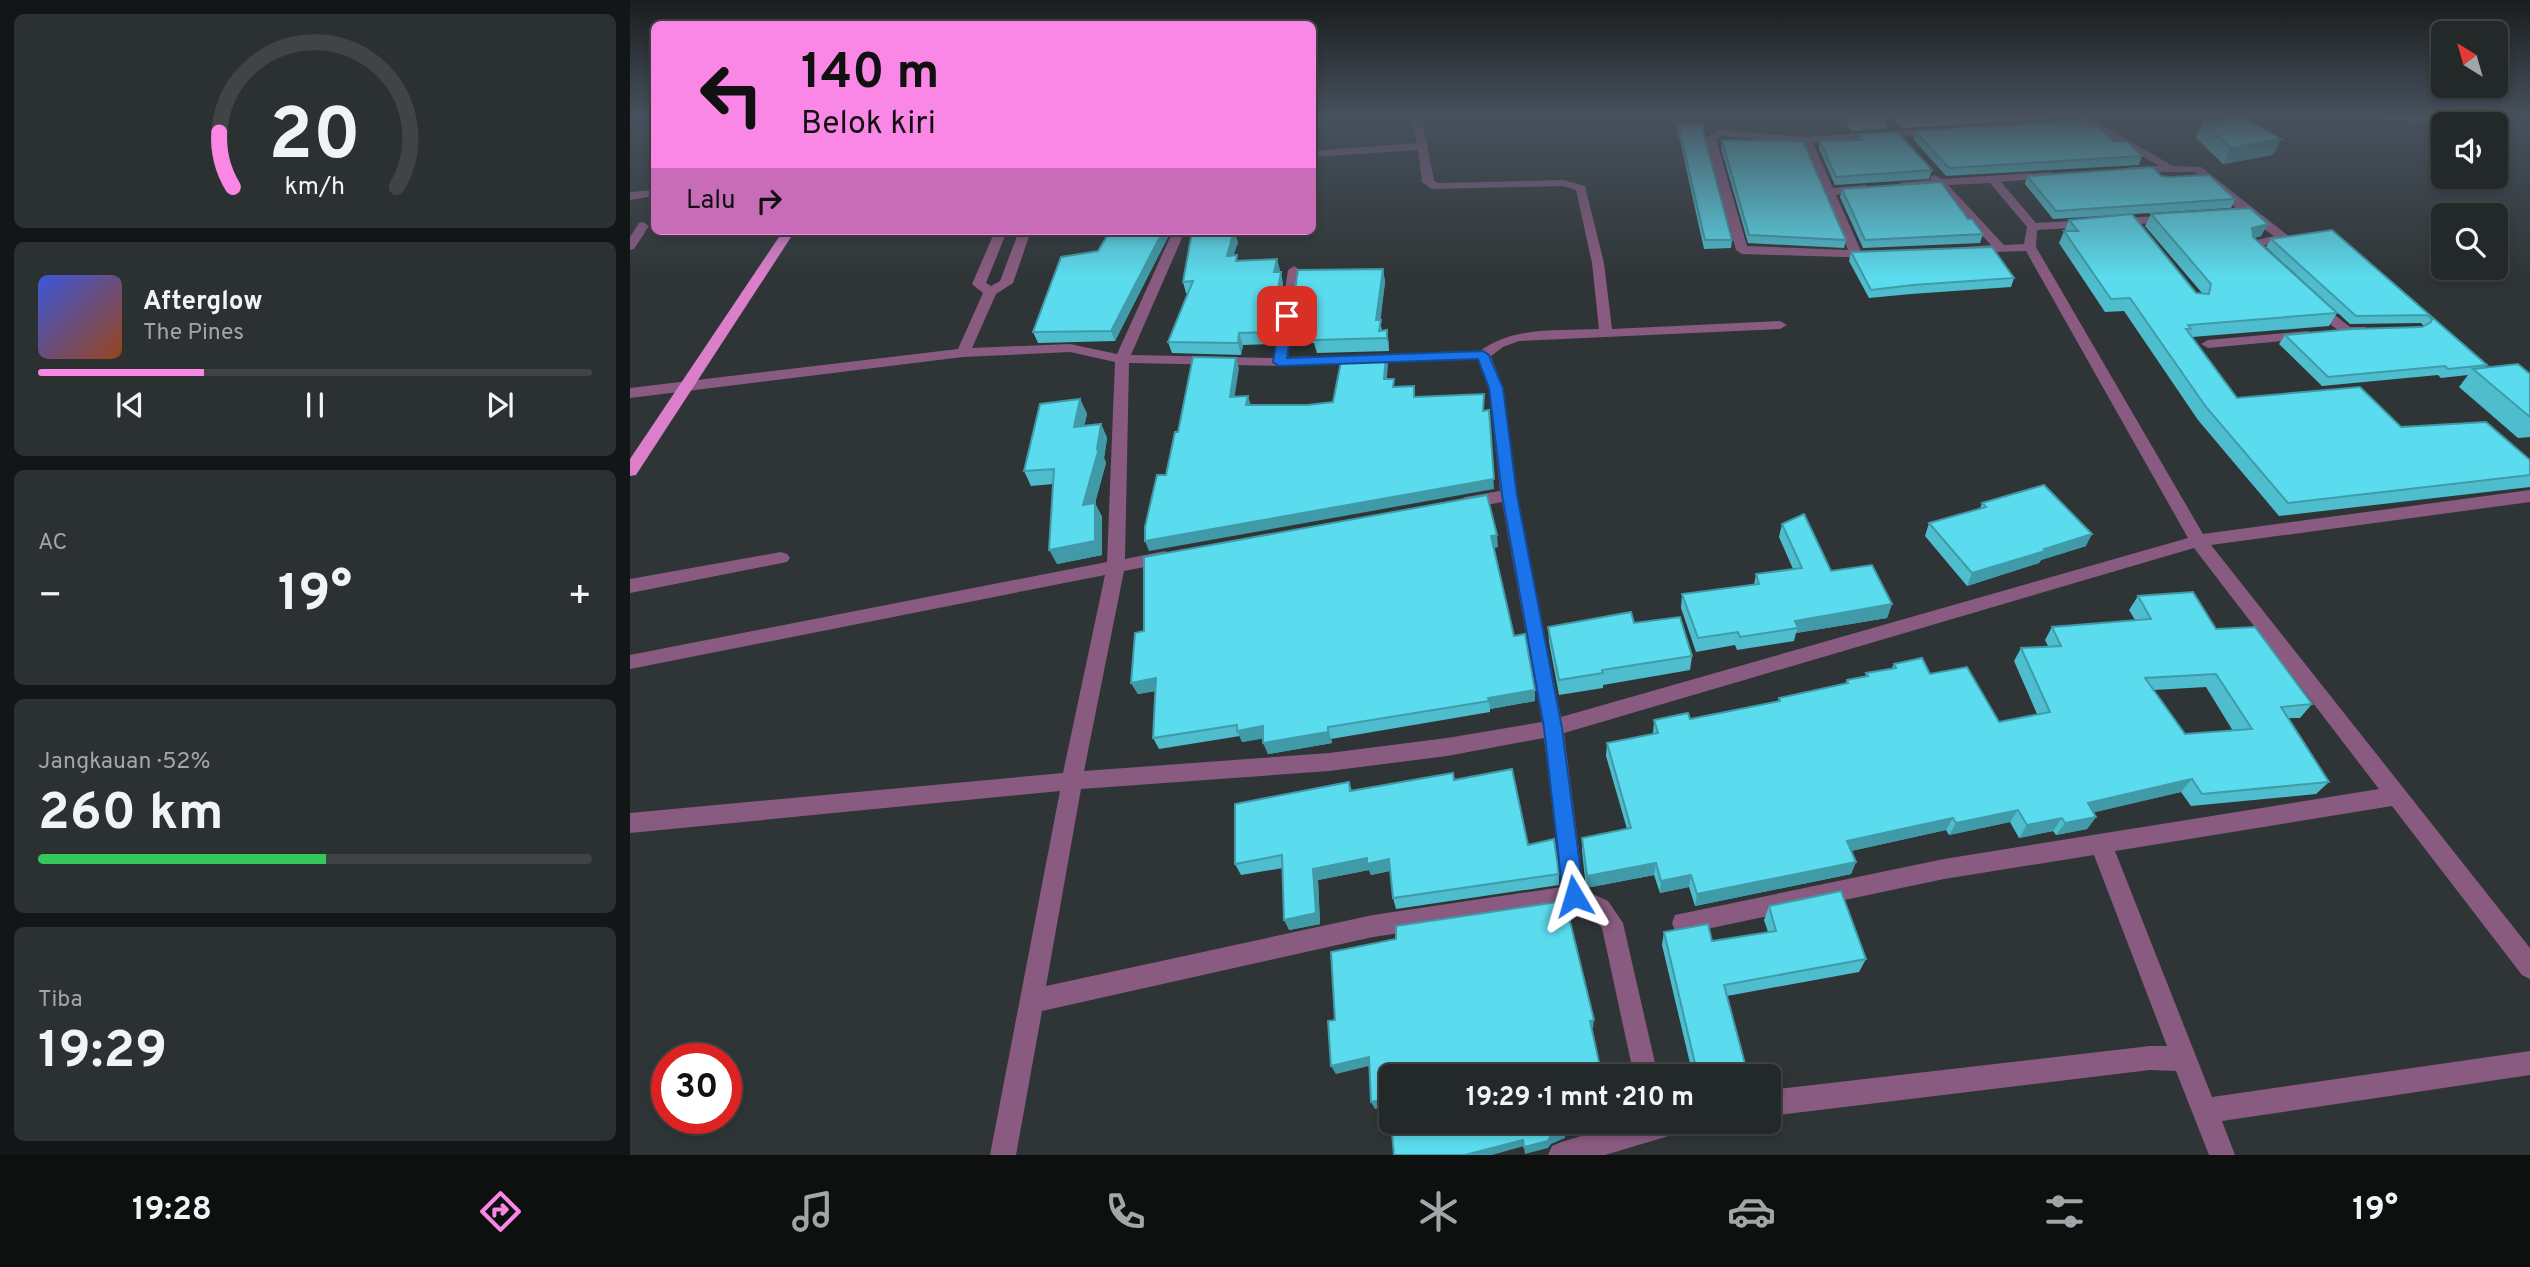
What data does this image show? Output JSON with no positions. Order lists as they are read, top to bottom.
{
  "north": "top left",
  "page": {
    "turn": ["140 m", "Belok kiri"],
    "then": "Lalu",
    "song": ["Afterglow", "The Pines"],
    "tile": [
      "AC",
      ["Jangkauan · 52%", "260 km"],
      ["Tiba", "19:29"]
    ],
    "heat": ["−", "19°", "+"],
    "limit": "30",
    "trip": "19:29 · 1 mnt · 210 m",
    "tabs": ["19:28", "19°"],
    "gauge": ["20", "km/h"]
  }
}
